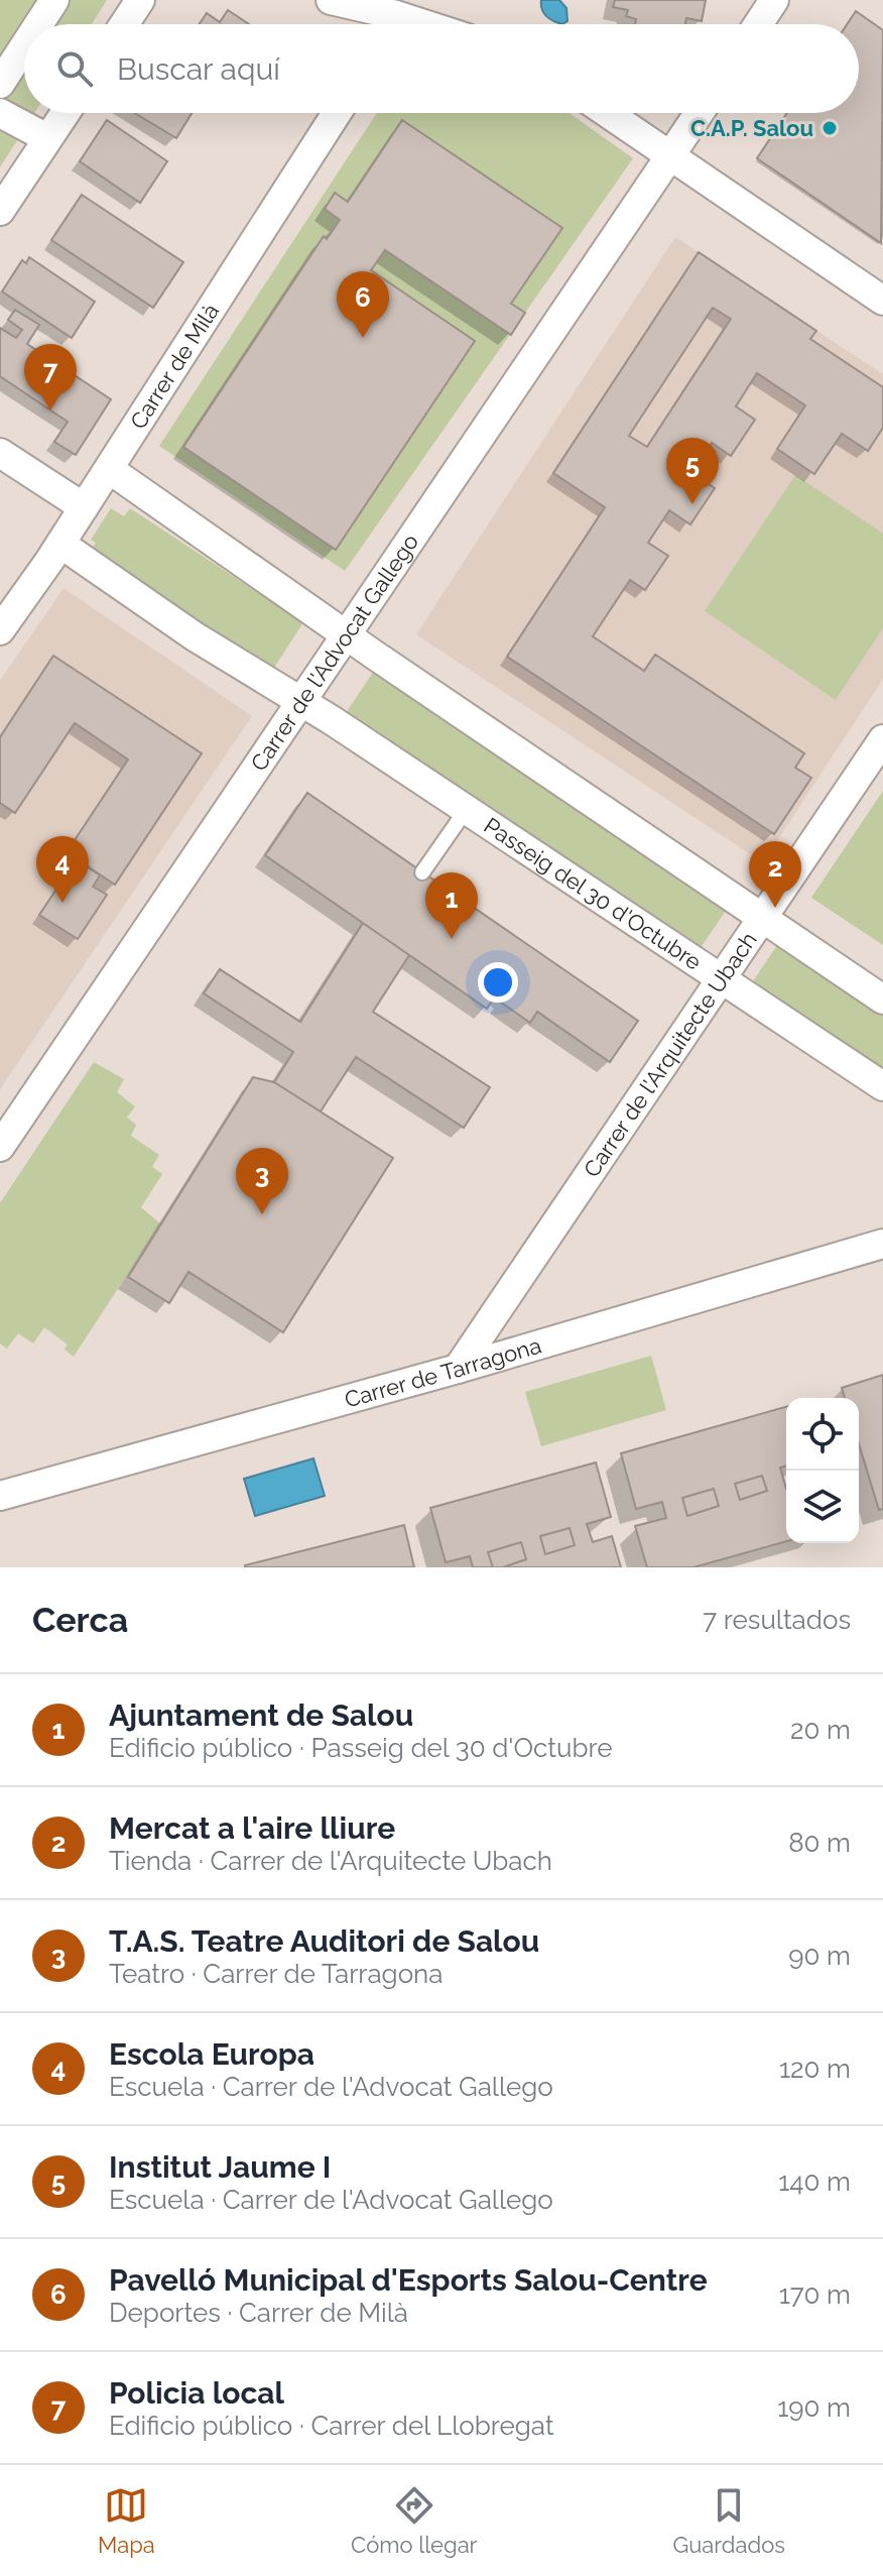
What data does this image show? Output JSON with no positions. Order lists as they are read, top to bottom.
{
  "streets": {
    "street": [
      "Carrer de Milà",
      "Carrer de l'Advocat Gallego",
      "Passeig del 30 d'Octubre",
      "Carrer de l'Arquitecte Ubach",
      "Carrer de Tarragona"
    ]
  },
  "crossings": [
    ["Carrer de Milà", "Passeig del 30 d'Octubre"],
    ["Carrer de l'Advocat Gallego", "Passeig del 30 d'Octubre"],
    ["Passeig del 30 d'Octubre", "Carrer de l'Arquitecte Ubach"],
    ["Carrer de l'Arquitecte Ubach", "Carrer de Tarragona"]
  ],
  "places": ["C.A.P. Salou"],
  "page": {
    "search": "Buscar aquí",
    "pins": [
      "6",
      "7",
      "5",
      "4",
      "2",
      "1",
      "3"
    ],
    "heading": ["Cerca", "7 resultados"],
    "list": [
      {
        "mark": "1",
        "name": "Ajuntament de Salou",
        "note": "Edificio público · Passeig del 30 d'Octubre",
        "value": "20 m"
      },
      {
        "mark": "2",
        "name": "Mercat a l'aire lliure",
        "note": "Tienda · Carrer de l'Arquitecte Ubach",
        "value": "80 m"
      },
      {
        "mark": "3",
        "name": "T.A.S. Teatre Auditori de Salou",
        "note": "Teatro · Carrer de Tarragona",
        "value": "90 m"
      },
      {
        "mark": "4",
        "name": "Escola Europa",
        "note": "Escuela · Carrer de l'Advocat Gallego",
        "value": "120 m"
      },
      {
        "mark": "5",
        "name": "Institut Jaume I",
        "note": "Escuela · Carrer de l'Advocat Gallego",
        "value": "140 m"
      },
      {
        "mark": "6",
        "name": "Pavelló Municipal d'Esports Salou-Centre",
        "note": "Deportes · Carrer de Milà",
        "value": "170 m"
      },
      {
        "mark": "7",
        "name": "Policia local",
        "note": "Edificio público · Carrer del Llobregat",
        "value": "190 m"
      }
    ],
    "nav": ["Mapa", "Cómo llegar", "Guardados"]
  }
}
